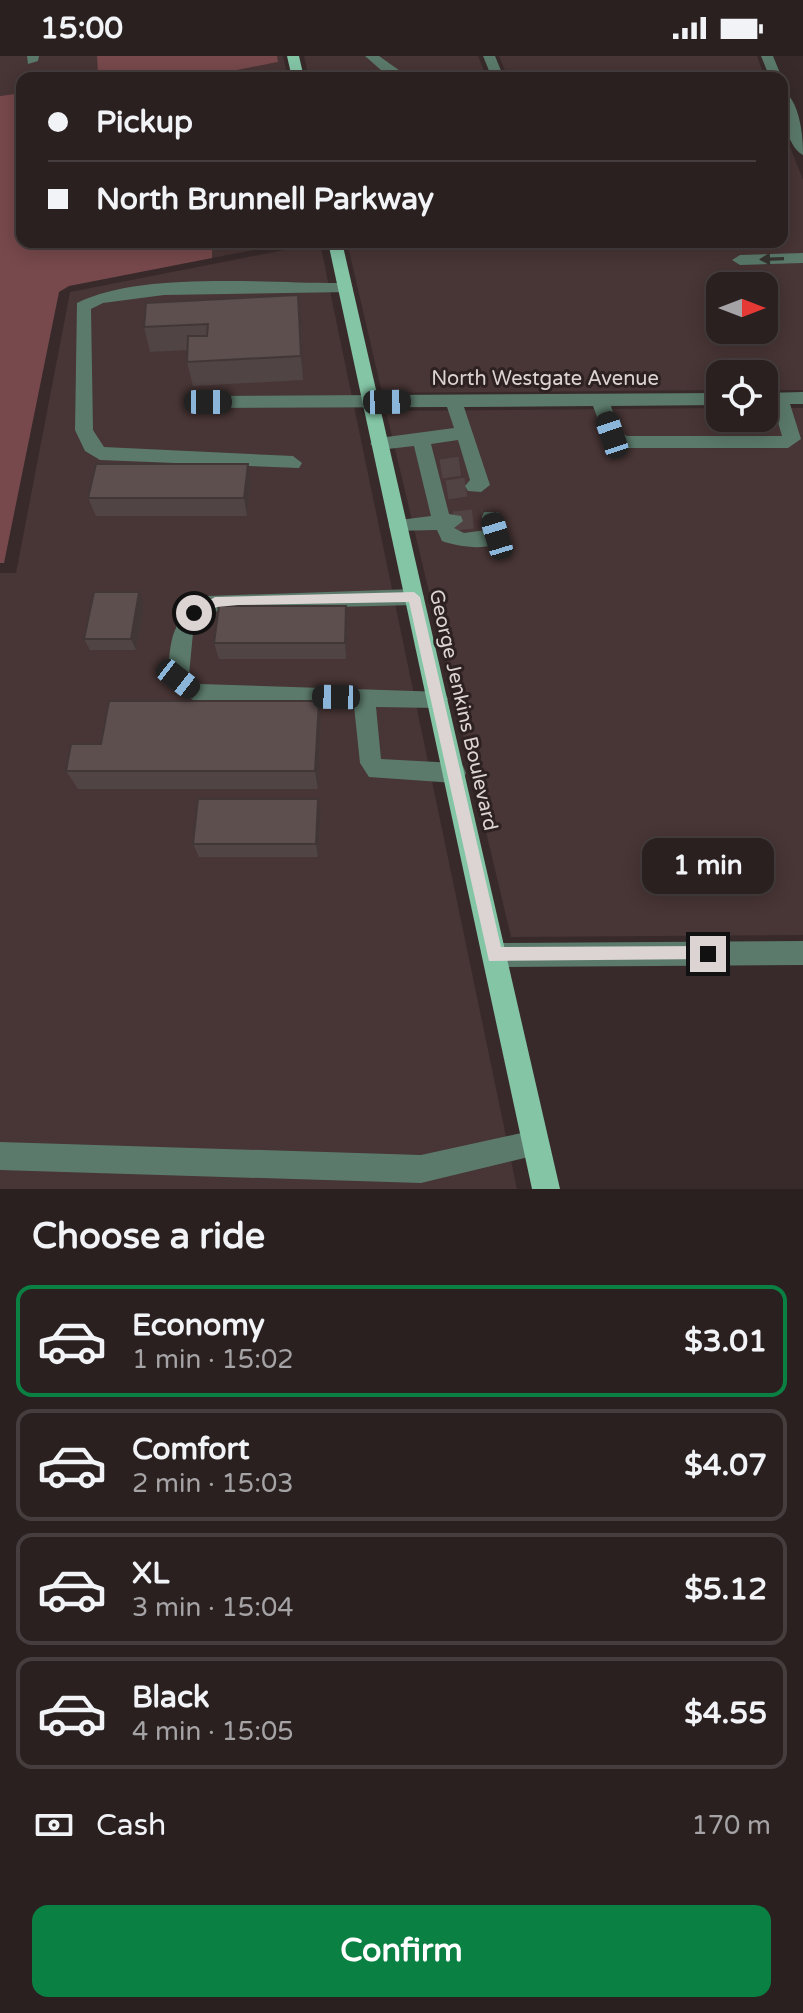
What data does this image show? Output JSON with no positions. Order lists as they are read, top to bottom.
{
  "streets": {
    "main road": ["George Jenkins Boulevard"],
    "street": ["North Westgate Avenue"]
  },
  "crossings": [
    ["North Westgate Avenue", "George Jenkins Boulevard"]
  ],
  "north": "right",
  "page": {
    "status": "15:00",
    "banner": ["Pickup", "North Brunnell Parkway"],
    "bubble": "1 min",
    "heading": "Choose a ride",
    "list": [
      {
        "name": "Economy",
        "note": "1 min · 15:02",
        "value": "$3.01"
      },
      {
        "name": "Comfort",
        "note": "2 min · 15:03",
        "value": "$4.07"
      },
      {
        "name": "XL",
        "note": "3 min · 15:04",
        "value": "$5.12"
      },
      {
        "name": "Black",
        "note": "4 min · 15:05",
        "value": "$4.55"
      }
    ],
    "pay": ["Cash", "170 m"],
    "buttons": "Confirm"
  }
}
